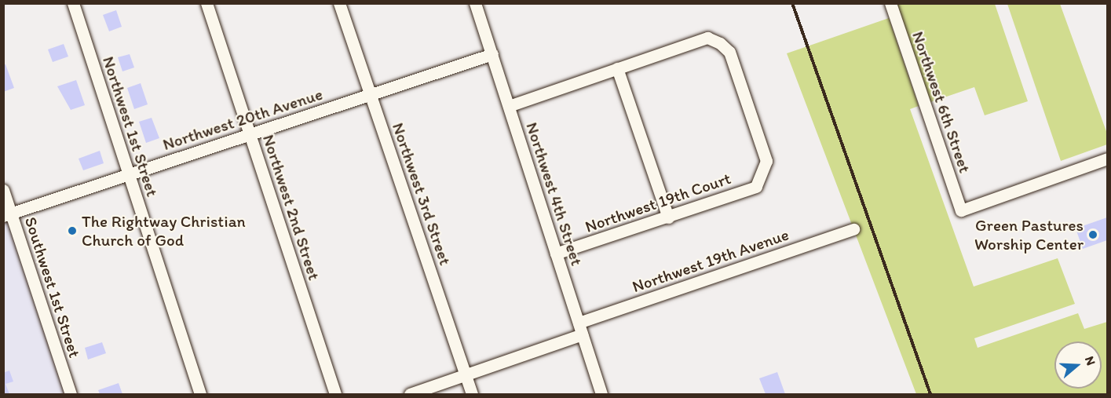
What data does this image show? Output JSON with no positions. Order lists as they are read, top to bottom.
{
  "streets": {
    "street": [
      "Northwest 6th Street",
      "Northwest 20th Avenue",
      "Northwest 1st Street",
      "Northwest 3rd Street",
      "Northwest 4th Street",
      "Northwest 19th Court",
      "Northwest 2nd Street",
      "Northwest 19th Avenue",
      "Southwest 1st Street"
    ]
  },
  "crossings": [
    ["Northwest 20th Avenue", "Northwest 1st Street"],
    ["Northwest 20th Avenue", "Northwest 3rd Street"],
    ["Northwest 20th Avenue", "Northwest 4th Street"],
    ["Northwest 20th Avenue", "Northwest 2nd Street"],
    ["Northwest 20th Avenue", "Southwest 1st Street"],
    ["Northwest 3rd Street", "Northwest 19th Avenue"],
    ["Northwest 4th Street", "Northwest 19th Court"],
    ["Northwest 4th Street", "Northwest 19th Avenue"]
  ],
  "places": ["The Rightway Christian Church of God", "Green Pastures Worship Center"],
  "north": "right"
}
